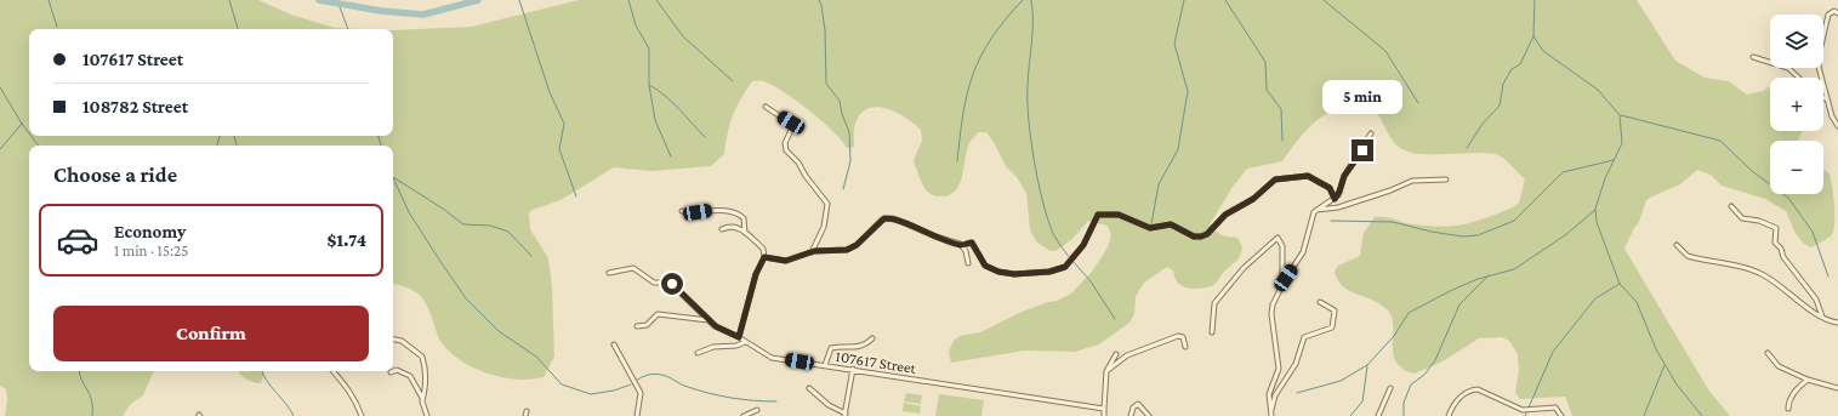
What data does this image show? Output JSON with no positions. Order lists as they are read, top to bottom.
{
  "streets": {
    "street": ["107617 Street"]
  },
  "page": {
    "map_buttons": ["+", "−"],
    "banner": ["107617 Street", "108782 Street"],
    "bubble": "5 min",
    "heading": "Choose a ride",
    "list": [
      {
        "name": "Economy",
        "note": "1 min · 15:25",
        "value": "$1.74"
      }
    ],
    "buttons": "Confirm"
  }
}
